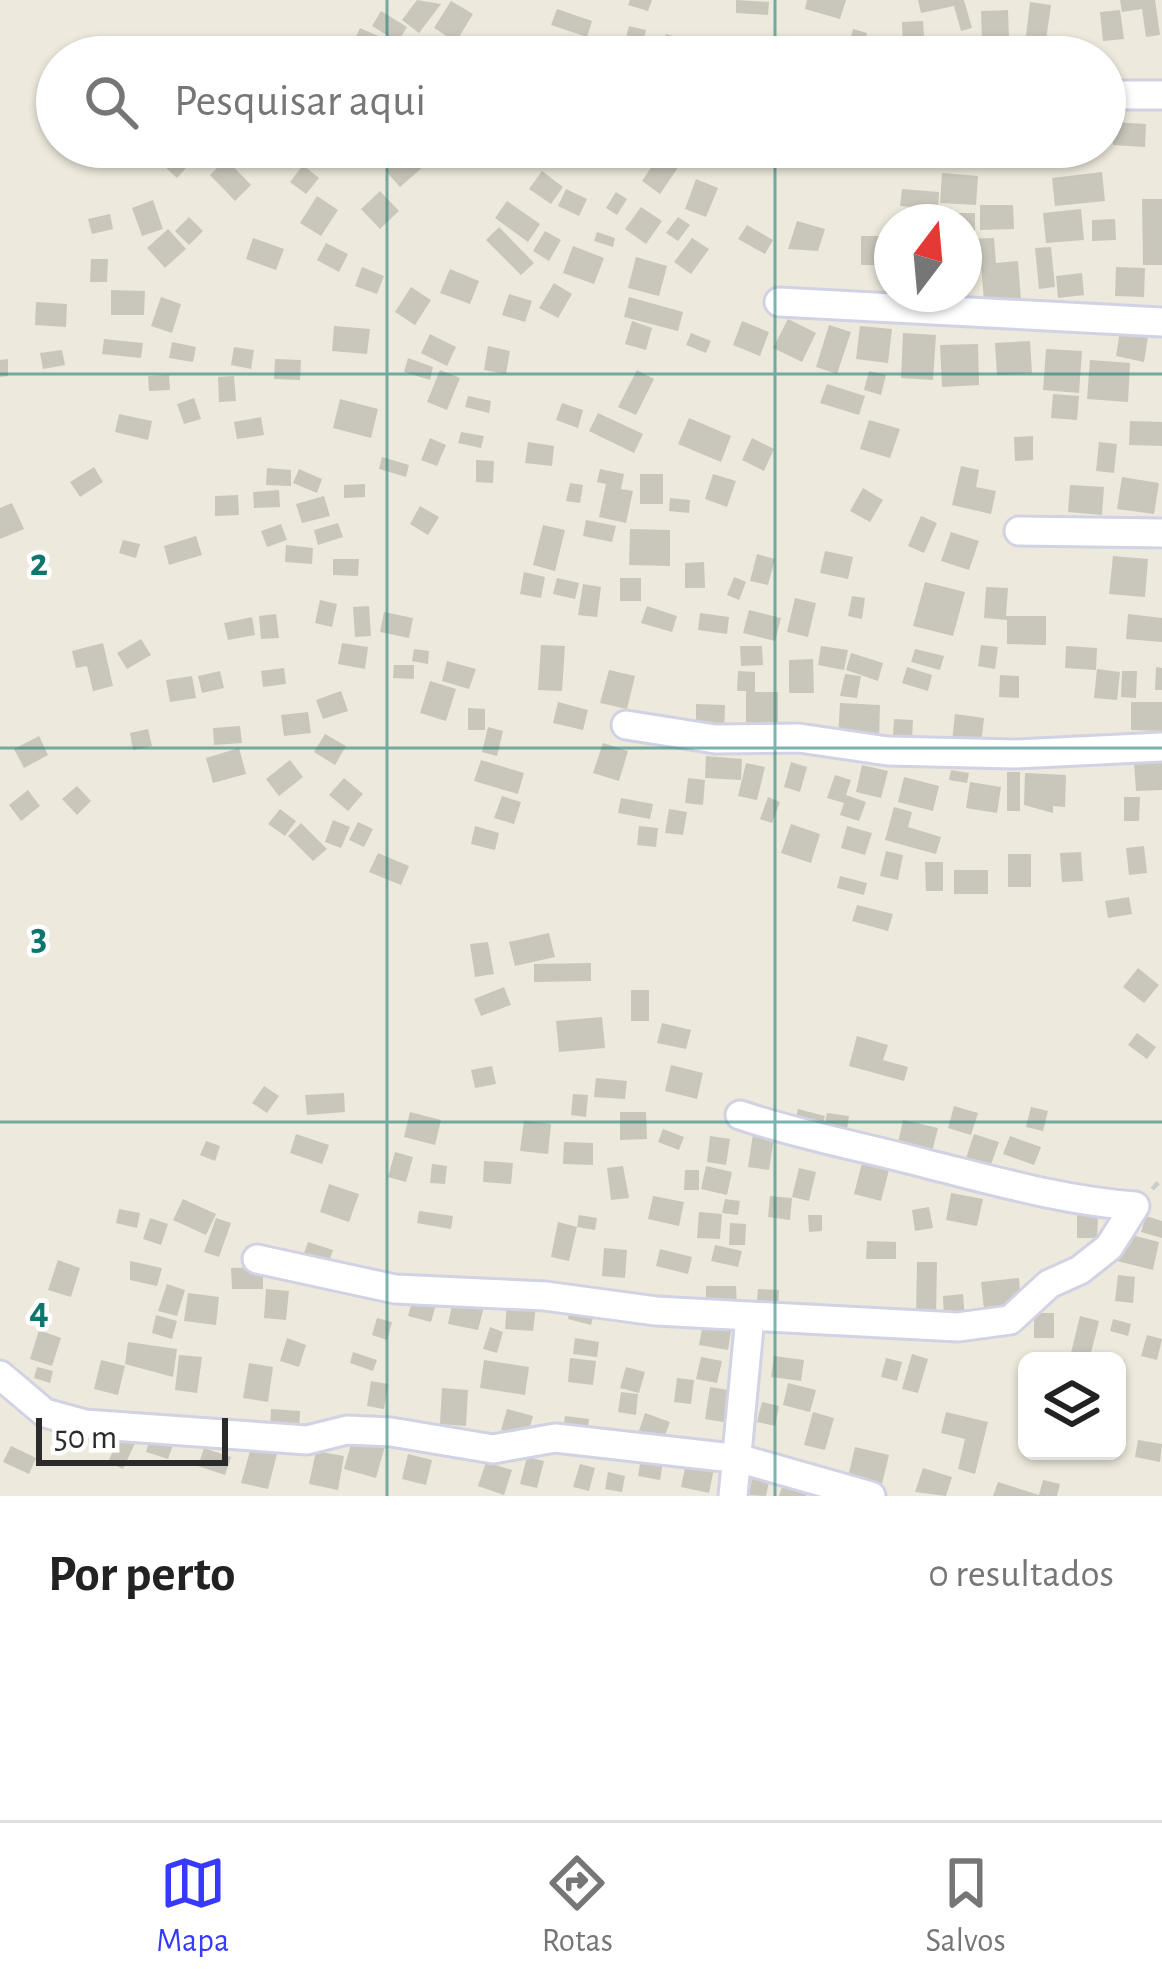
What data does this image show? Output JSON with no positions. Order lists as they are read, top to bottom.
{
  "scale_bar": "50 m",
  "north": "top",
  "page": {
    "search": "Pesquisar aqui",
    "scale": "50 m",
    "heading": ["Por perto", "0 resultados"],
    "nav": ["Mapa", "Rotas", "Salvos"]
  },
  "grid": {
    "rows": ["2", "3", "4"]
  }
}
